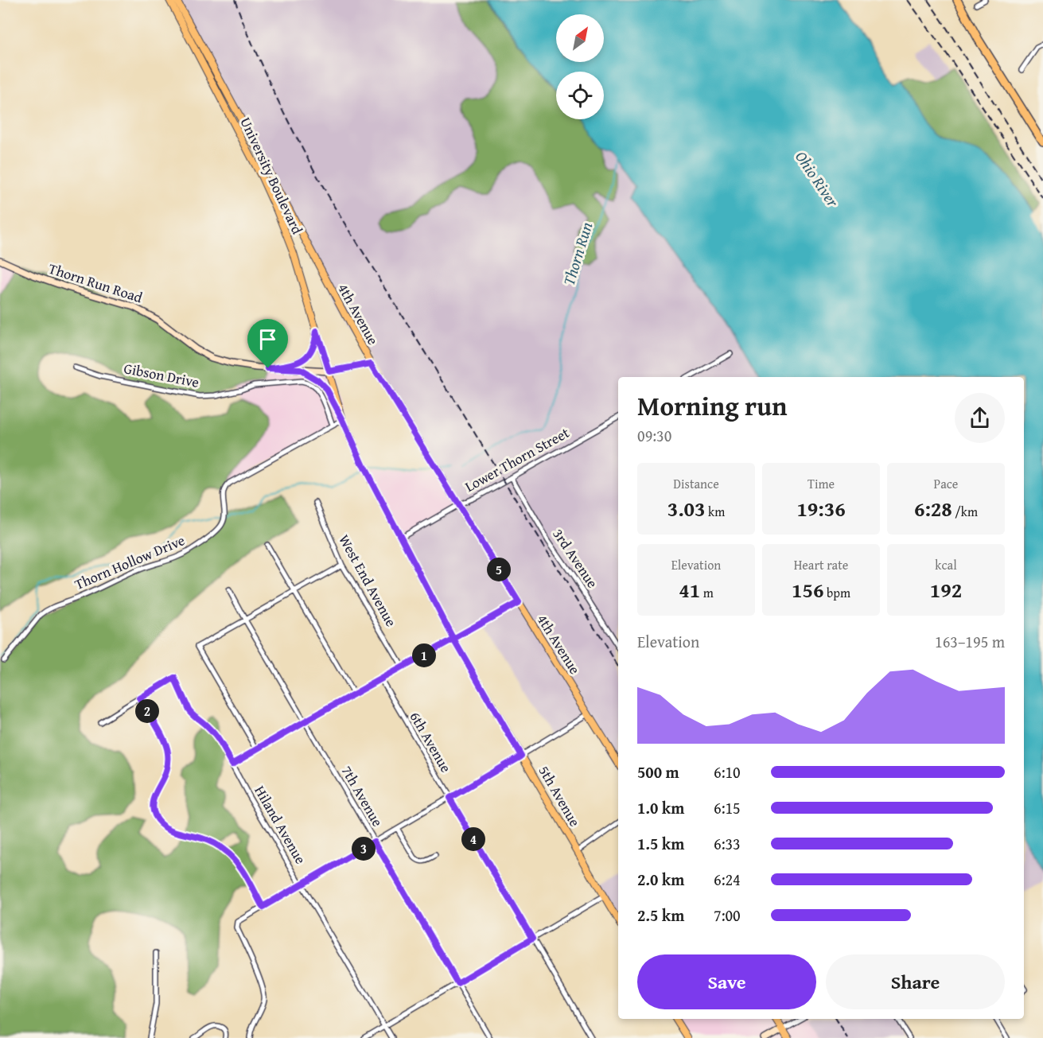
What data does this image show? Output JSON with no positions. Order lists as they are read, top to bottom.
{
  "streets": {
    "main road": ["University Boulevard", "4th Avenue", "5th Avenue"],
    "street": [
      "Thorn Run Road",
      "Gibson Drive",
      "Lower Thorn Street",
      "3rd Avenue",
      "Thorn Hollow Drive",
      "West End Avenue",
      "6th Avenue",
      "7th Avenue",
      "Hiland Avenue"
    ]
  },
  "crossings": [
    ["University Boulevard", "Thorn Run Road"],
    ["University Boulevard", "4th Avenue"],
    ["University Boulevard", "5th Avenue"],
    ["Thorn Run Road", "4th Avenue"],
    ["Thorn Run Road", "5th Avenue"],
    ["4th Avenue", "Lower Thorn Street"],
    ["Gibson Drive", "Thorn Hollow Drive"],
    ["Lower Thorn Street", "3rd Avenue"],
    ["Lower Thorn Street", "5th Avenue"],
    ["Thorn Hollow Drive", "5th Avenue"]
  ],
  "water": ["Ohio River", "Thorn Run"],
  "north": "top right",
  "page": {
    "heading": ["Morning run", "09:30"],
    "stats": [
      ["Distance", "3.03 km"],
      ["Time", "19:36"],
      ["Pace", "6:28 /km"],
      ["Elevation", "41 m"],
      ["Heart rate", "156 bpm"],
      ["kcal", "192"]
    ],
    "pins": [
      "5",
      "1",
      "2",
      "4",
      "3"
    ],
    "chart": ["Elevation", "163–195 m"],
    "list": [
      {
        "name": "500 m",
        "note": "6:10"
      },
      {
        "name": "1.0 km",
        "note": "6:15"
      },
      {
        "name": "1.5 km",
        "note": "6:33"
      },
      {
        "name": "2.0 km",
        "note": "6:24"
      },
      {
        "name": "2.5 km",
        "note": "7:00"
      }
    ],
    "buttons": ["Save", "Share"]
  }
}
